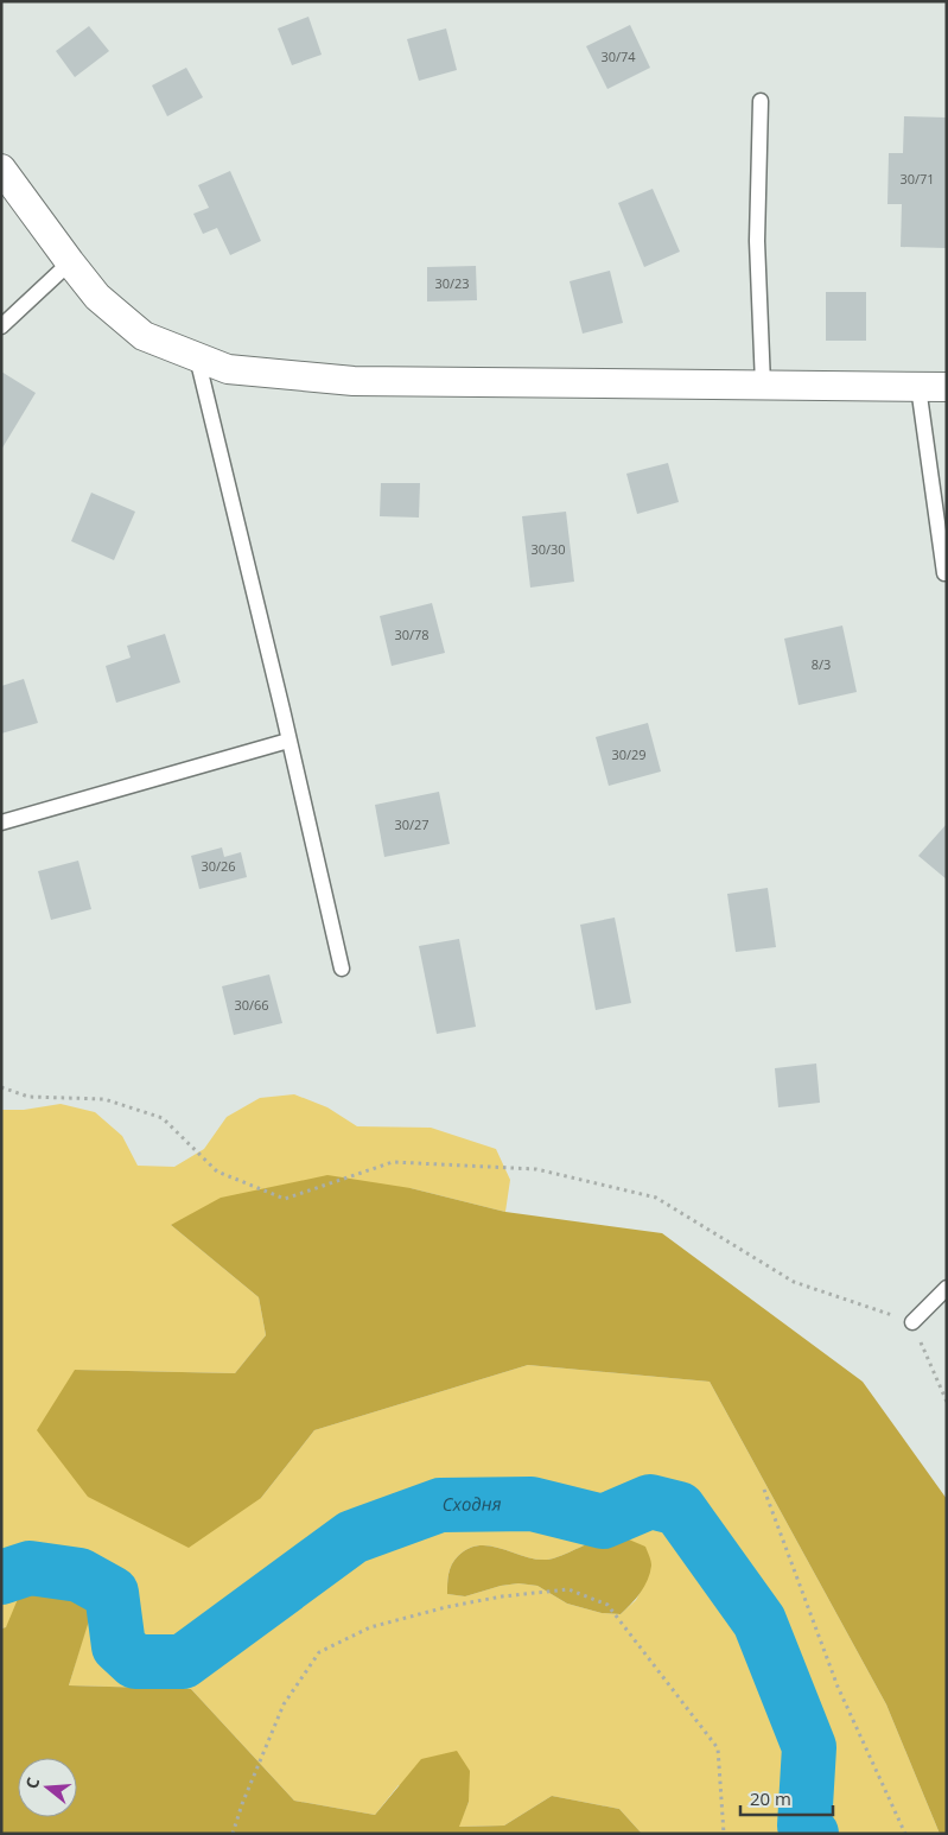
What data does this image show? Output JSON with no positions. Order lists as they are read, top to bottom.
{
  "water": ["Сходня"],
  "house_numbers": [
    "30/74",
    "30/71",
    "30/23",
    "30/30",
    "30/78",
    "8/3",
    "30/29",
    "30/27",
    "30/26",
    "30/66"
  ],
  "scale_bar": "20 m",
  "north": "left"
}
